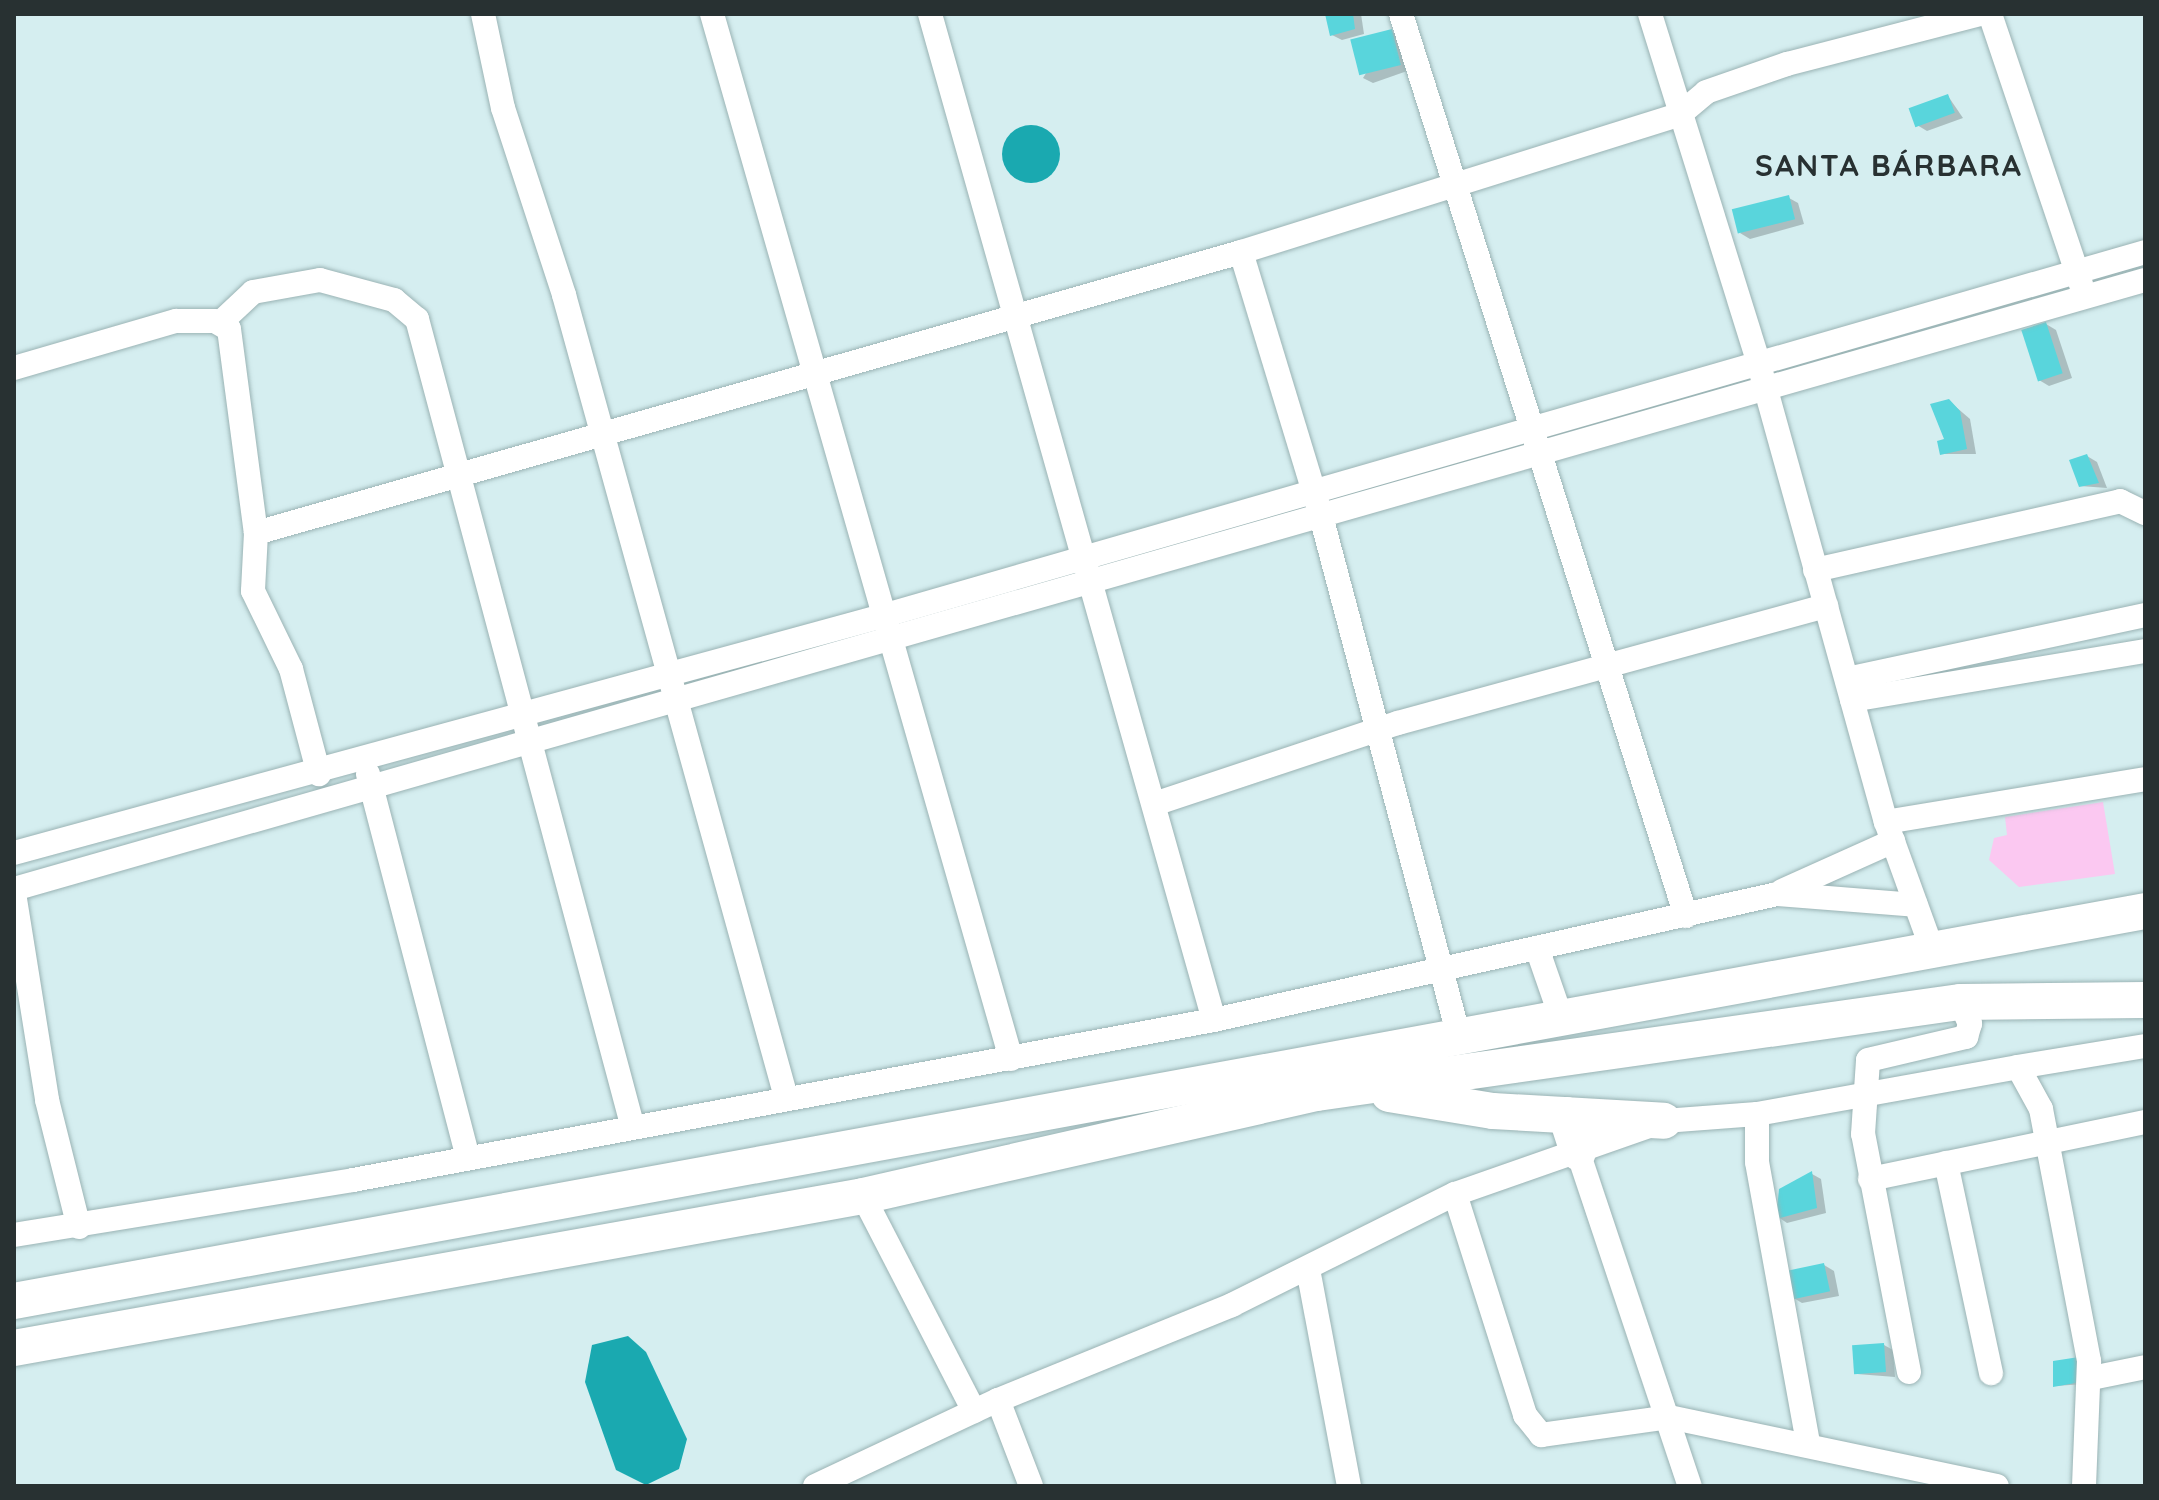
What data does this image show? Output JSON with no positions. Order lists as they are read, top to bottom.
{
  "districts": ["SANTA BÁRBARA"]
}
